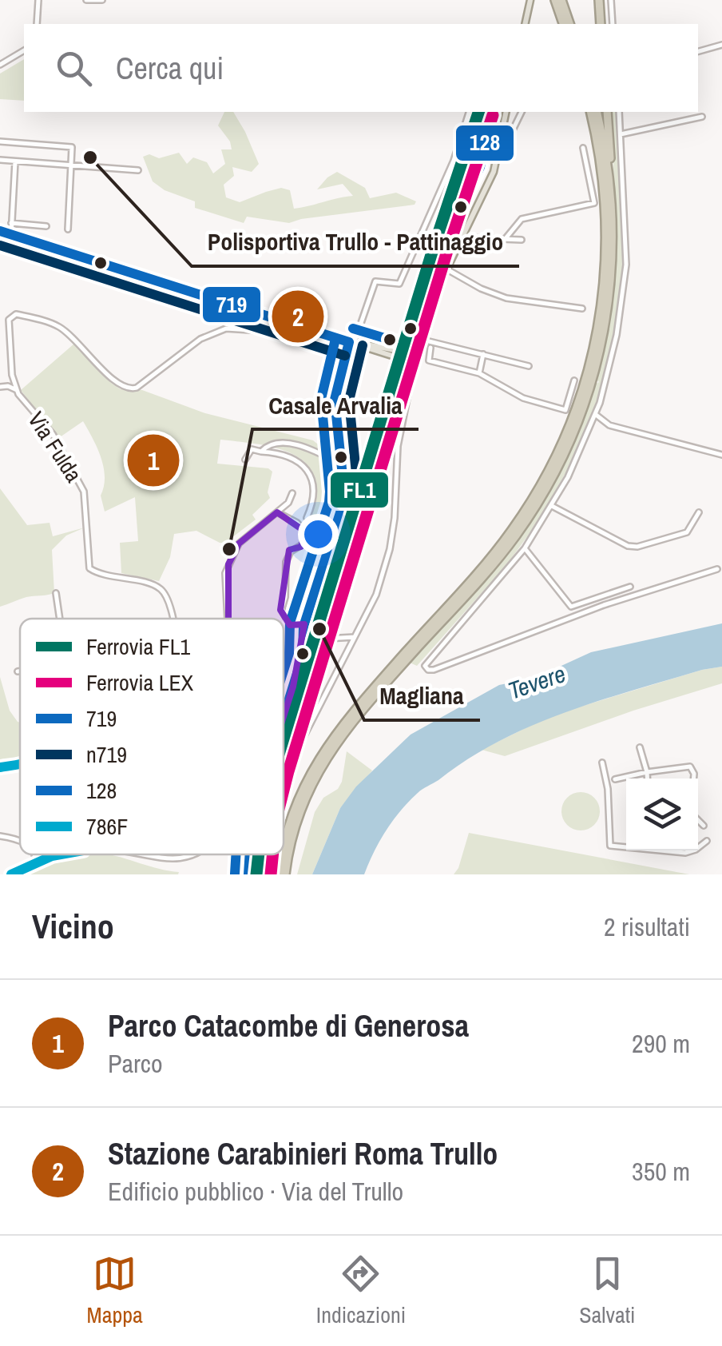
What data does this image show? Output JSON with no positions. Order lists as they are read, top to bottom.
{
  "streets": {
    "street": ["Via Fulda"]
  },
  "water": ["Tevere"],
  "places": ["Polisportiva Trullo - Pattinaggio", "Casale Arvalia", "Magliana"],
  "lines": [
    "rail line FL1",
    "transit line 128",
    "rail line LEX",
    "transit line 719",
    "transit line n719",
    "transit line 786F"
  ],
  "legend": [
    "Ferrovia FL1",
    "Ferrovia LEX",
    "719",
    "n719",
    "128",
    "786F"
  ],
  "page": {
    "search": "Cerca qui",
    "pins": ["2", "1"],
    "heading": ["Vicino", "2 risultati"],
    "list": [
      {
        "mark": "1",
        "name": "Parco Catacombe di Generosa",
        "note": "Parco",
        "value": "290 m"
      },
      {
        "mark": "2",
        "name": "Stazione Carabinieri Roma Trullo",
        "note": "Edificio pubblico · Via del Trullo",
        "value": "350 m"
      }
    ],
    "nav": ["Mappa", "Indicazioni", "Salvati"]
  }
}
